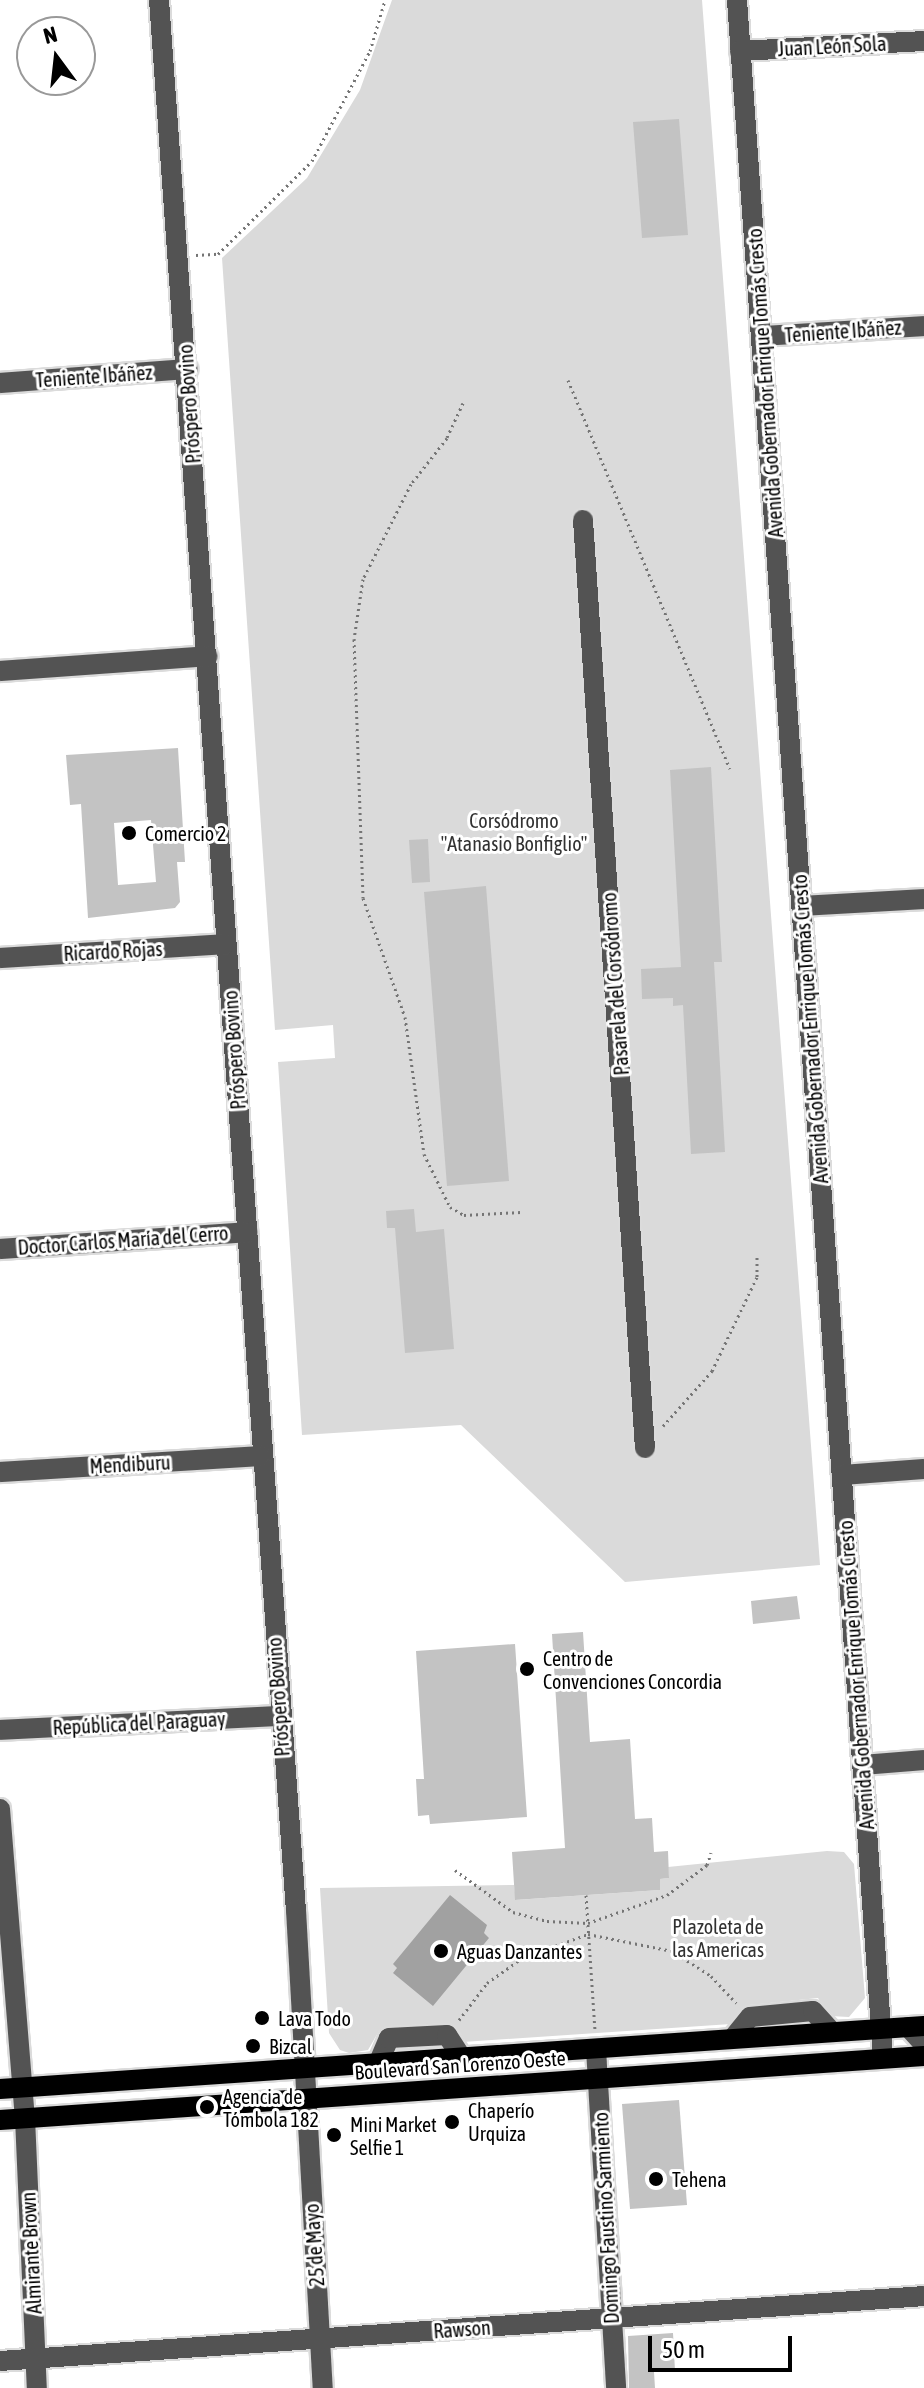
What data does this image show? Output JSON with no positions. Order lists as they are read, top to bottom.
{
  "streets": {
    "main road": ["Boulevard San Lorenzo Oeste"],
    "street": [
      "Juan León Sola",
      "Teniente Ibáñez",
      "Avenida Gobernador Enrique Tomás Cresto",
      "Próspero Bovino",
      "Ricardo Rojas",
      "Pasarela del Corsódromo",
      "Doctor Carlos María del Cerro",
      "Mendiburu",
      "República del Paraguay",
      "Domingo Faustino Sarmiento",
      "25 de Mayo",
      "Almirante Brown",
      "Rawson"
    ]
  },
  "crossings": [
    ["Juan León Sola", "Avenida Gobernador Enrique Tomás Cresto"],
    ["Teniente Ibáñez", "Avenida Gobernador Enrique Tomás Cresto"],
    ["Teniente Ibáñez", "Próspero Bovino"],
    ["Avenida Gobernador Enrique Tomás Cresto", "Boulevard San Lorenzo Oeste"],
    ["Próspero Bovino", "Ricardo Rojas"],
    ["Próspero Bovino", "Doctor Carlos María del Cerro"],
    ["Próspero Bovino", "Mendiburu"],
    ["Próspero Bovino", "República del Paraguay"],
    ["Próspero Bovino", "Boulevard San Lorenzo Oeste"],
    ["Próspero Bovino", "25 de Mayo"],
    ["Boulevard San Lorenzo Oeste", "Domingo Faustino Sarmiento"],
    ["Boulevard San Lorenzo Oeste", "25 de Mayo"],
    ["Boulevard San Lorenzo Oeste", "Almirante Brown"],
    ["Domingo Faustino Sarmiento", "Rawson"],
    ["25 de Mayo", "Rawson"],
    ["Almirante Brown", "Rawson"]
  ],
  "parks": ["Corsódromo \"Atanasio Bonfiglio\"", "Plazoleta de las Americas"],
  "places": [
    "Comercio 2",
    "Centro de Convenciones Concordia",
    "Aguas Danzantes",
    "Lava Todo",
    "Bizcal",
    "Agencia de Tómbola 182",
    "Chaperío Urquiza",
    "Mini Market Selfie 1",
    "Tehena"
  ],
  "scale_bar": "50 m",
  "north": "top"
}
